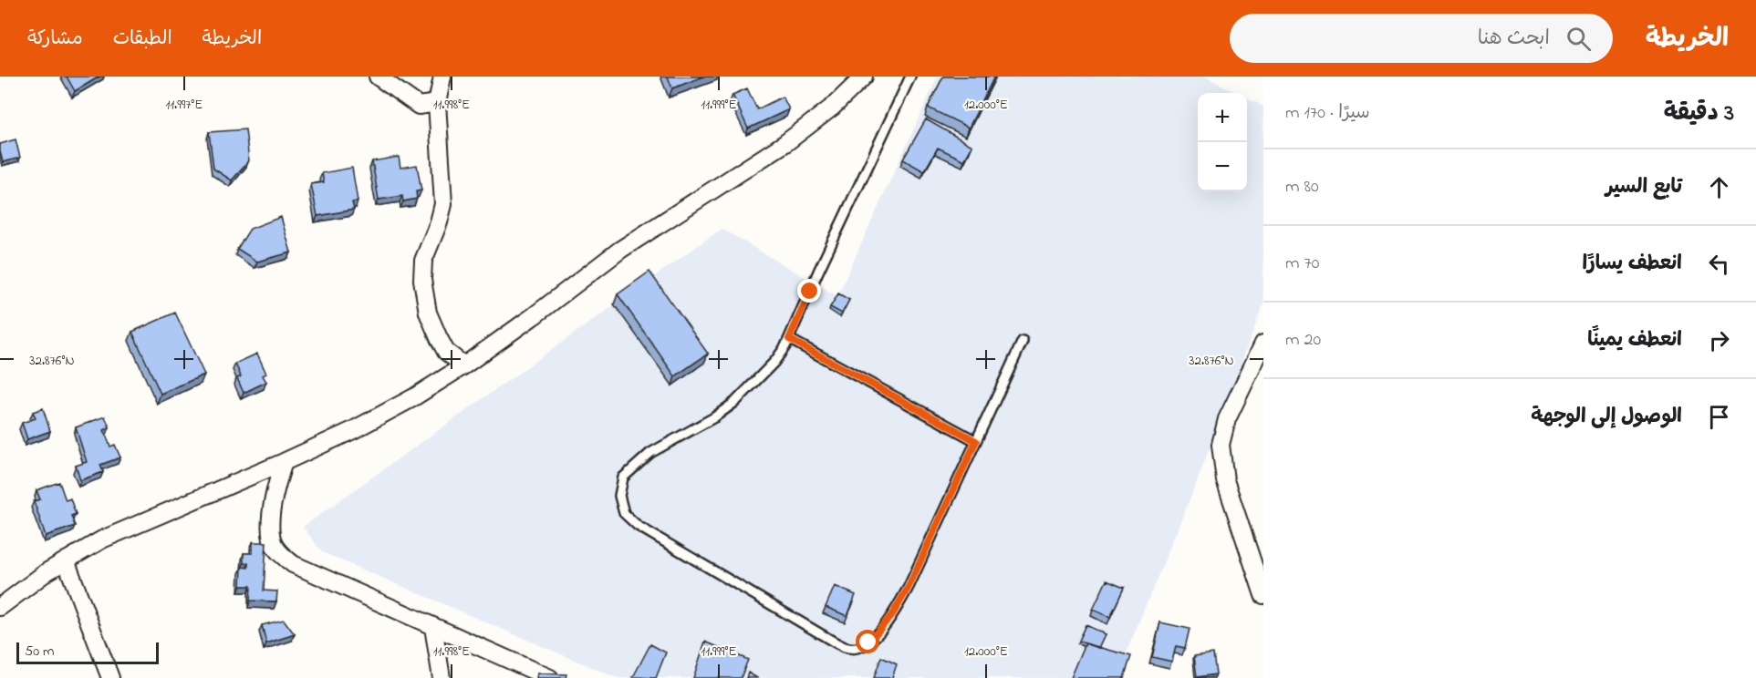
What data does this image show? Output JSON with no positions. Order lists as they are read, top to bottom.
{
  "scale_bar": "50 m",
  "page": {
    "header": "الخريطة",
    "search": "ابحث هنا",
    "nav": ["الخريطة", "الطبقات", "مشاركة"],
    "heading": ["3 دقيقة", "سيرًا · 170 m"],
    "map_buttons": ["+", "−"],
    "list": [
      ["تابع السير", "80 m"],
      ["انعطف يسارًا", "70 m"],
      ["انعطف يمينًا", "20 m"],
      "الوصول إلى الوجهة"
    ],
    "scale": "50 m"
  },
  "coordinates": [
    "11.997°E",
    "11.998°E",
    "11.999°E",
    "12.000°E",
    "32.876°N"
  ]
}
